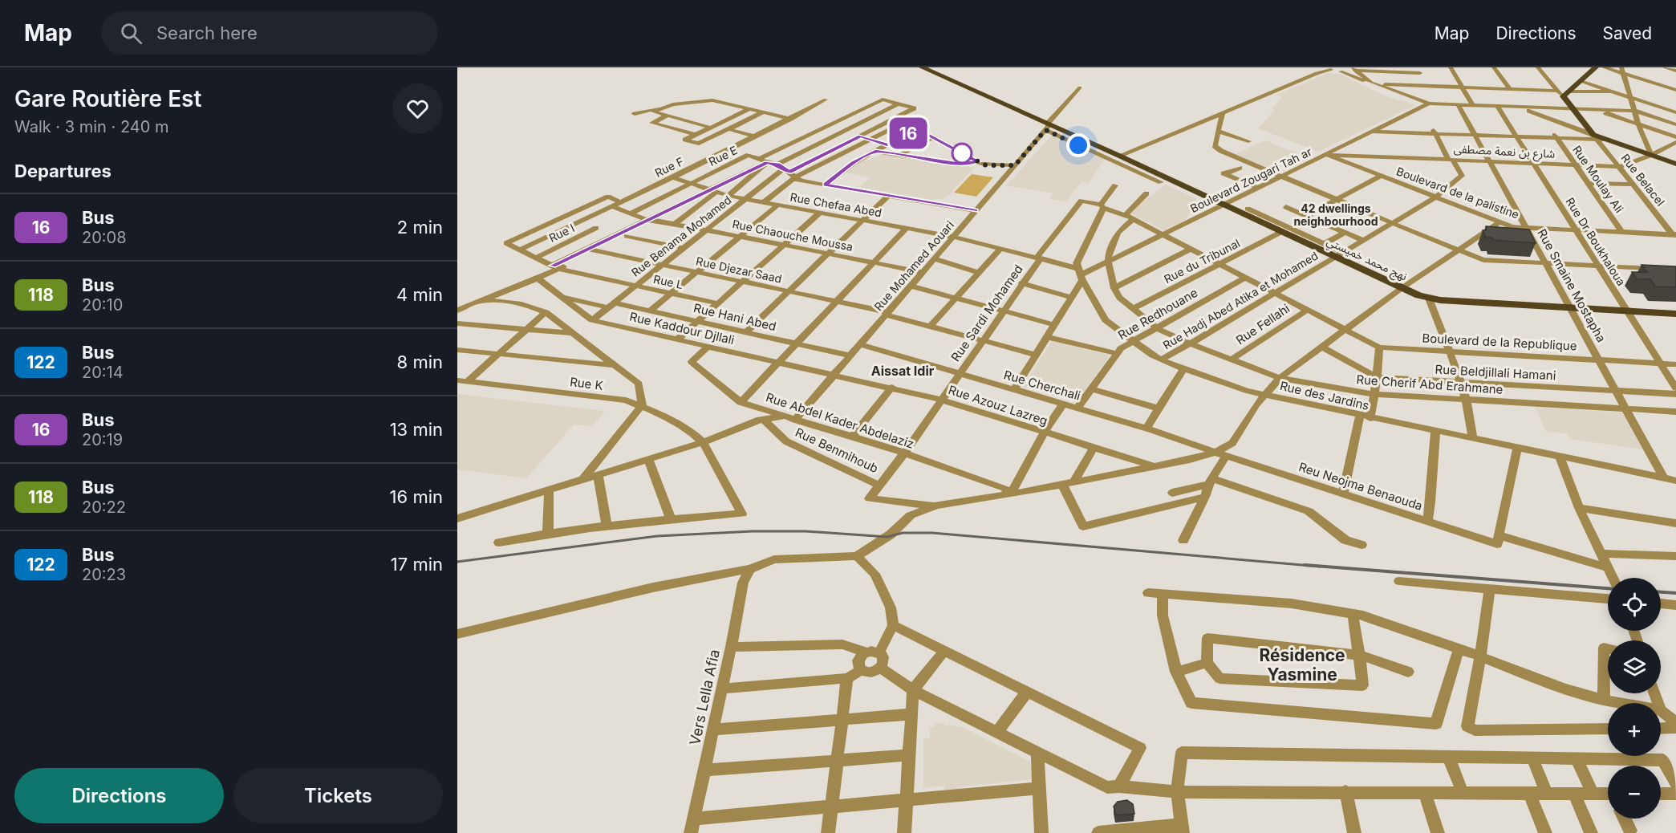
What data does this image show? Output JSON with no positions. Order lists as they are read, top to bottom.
{
  "streets": {
    "main road": ["نهج محمد خميستي"],
    "street": [
      "شارع بن نعمة مصطفى",
      "Rue E",
      "Rue F",
      "Rue Moulay Ali",
      "Boulevard Zougari Tah ar",
      "Rue Belacel",
      "Boulevard de la palistine",
      "Rue Chefaa Abed",
      "Rue I",
      "Rue Chaouche Moussa",
      "Rue Benama Mohamed",
      "Rue Dr Boukhaloua",
      "Rue du Tribunal",
      "Rue Mohamed Aouari",
      "Rue Djezar Saad",
      "Rue L",
      "Rue Smaine Mostapha",
      "Rue Hadj Abed Atika et Mohamed",
      "Rue Sardi Mohamed",
      "Rue Redhouane",
      "Rue Hani Abed",
      "Rue Fellahi",
      "Rue Kaddour Djllali",
      "Boulevard de la Republique",
      "Rue Beldjillali Hamani",
      "Rue K",
      "Rue Cherif Abd Erahmane",
      "Rue Cherchali",
      "Rue des Jardins",
      "Rue Azouz Lazreg",
      "Rue Abdel Kader Abdelaziz",
      "Rue Benmihoub",
      "Reu Neojma Benaouda",
      "Vers Lella Afia"
    ]
  },
  "crossings": [
    ["شارع بن نعمة مصطفى", "Rue Moulay Ali"],
    ["شارع بن نعمة مصطفى", "Boulevard Zougari Tah ar"],
    ["شارع بن نعمة مصطفى", "Rue Belacel"],
    ["شارع بن نعمة مصطفى", "Boulevard de la palistine"],
    ["شارع بن نعمة مصطفى", "Rue Dr Boukhaloua"],
    ["شارع بن نعمة مصطفى", "Rue Smaine Mostapha"],
    ["شارع بن نعمة مصطفى", "Rue Hadj Abed Atika et Mohamed"],
    ["Rue E", "Rue Chefaa Abed"],
    ["Rue F", "Rue Chefaa Abed"],
    ["Rue F", "Rue L"],
    ["Rue Moulay Ali", "Boulevard de la palistine"],
    ["Boulevard Zougari Tah ar", "Boulevard de la palistine"],
    ["Boulevard Zougari Tah ar", "Rue Chefaa Abed"],
    ["Boulevard Zougari Tah ar", "نهج محمد خميستي"],
    ["Boulevard Zougari Tah ar", "Rue Cherif Abd Erahmane"],
    ["Boulevard Zougari Tah ar", "Rue des Jardins"],
    ["Rue Belacel", "Boulevard de la palistine"],
    ["Boulevard de la palistine", "Rue Dr Boukhaloua"],
    ["Boulevard de la palistine", "Rue Smaine Mostapha"],
    ["Boulevard de la palistine", "Rue Hadj Abed Atika et Mohamed"],
    ["Rue Chefaa Abed", "Rue Benama Mohamed"],
    ["Rue Chefaa Abed", "Rue Mohamed Aouari"],
    ["Rue Chefaa Abed", "Rue Sardi Mohamed"],
    ["Rue Chefaa Abed", "Rue des Jardins"],
    ["Rue I", "Rue L"],
    ["Rue Chaouche Moussa", "Rue Benama Mohamed"],
    ["Rue Chaouche Moussa", "Rue Mohamed Aouari"],
    ["Rue Benama Mohamed", "Rue Djezar Saad"],
    ["Rue Benama Mohamed", "Rue L"],
    ["Rue Benama Mohamed", "Rue Hani Abed"],
    ["Rue Benama Mohamed", "Rue Kaddour Djllali"],
    ["Rue Dr Boukhaloua", "نهج محمد خميستي"],
    ["Rue Dr Boukhaloua", "Boulevard de la Republique"],
    ["نهج محمد خميستي", "Rue du Tribunal"],
    ["نهج محمد خميستي", "Rue Mohamed Aouari"],
    ["نهج محمد خميستي", "Rue Smaine Mostapha"],
    ["نهج محمد خميستي", "Rue Hadj Abed Atika et Mohamed"],
    ["Rue du Tribunal", "Rue Cherif Abd Erahmane"],
    ["Rue Mohamed Aouari", "Rue Djezar Saad"],
    ["Rue Mohamed Aouari", "Rue Hani Abed"],
    ["Rue Mohamed Aouari", "Rue Kaddour Djllali"],
    ["Rue Mohamed Aouari", "Rue Cherchali"],
    ["Rue Mohamed Aouari", "Rue Azouz Lazreg"],
    ["Rue Mohamed Aouari", "Rue Abdel Kader Abdelaziz"],
    ["Rue Djezar Saad", "Rue Sardi Mohamed"],
    ["Rue Smaine Mostapha", "Boulevard de la Republique"],
    ["Rue Smaine Mostapha", "Rue Beldjillali Hamani"],
    ["Rue Smaine Mostapha", "Rue Cherif Abd Erahmane"],
    ["Rue Smaine Mostapha", "Rue des Jardins"],
    ["Rue Hadj Abed Atika et Mohamed", "Rue Cherif Abd Erahmane"],
    ["Rue Hadj Abed Atika et Mohamed", "Rue des Jardins"],
    ["Rue Sardi Mohamed", "Rue Cherchali"],
    ["Rue Sardi Mohamed", "Rue Azouz Lazreg"],
    ["Rue Sardi Mohamed", "Rue Abdel Kader Abdelaziz"],
    ["Rue Sardi Mohamed", "Rue Benmihoub"],
    ["Rue Redhouane", "Rue Cherif Abd Erahmane"],
    ["Rue Redhouane", "Rue Cherchali"],
    ["Rue Redhouane", "Rue des Jardins"],
    ["Rue Hani Abed", "Rue Kaddour Djllali"],
    ["Rue Fellahi", "Rue Cherif Abd Erahmane"],
    ["Rue Kaddour Djllali", "Rue Azouz Lazreg"],
    ["Rue Kaddour Djllali", "Rue Abdel Kader Abdelaziz"],
    ["Rue Cherchali", "Reu Neojma Benaouda"]
  ],
  "districts": ["42 dwellings neighbourhood", "Aissat Idir", "Résidence Yasmine"],
  "lines": ["bus line 16"],
  "page": {
    "header": "Map",
    "search": "Search here",
    "nav": ["Map", "Directions", "Saved"],
    "heading": [
      ["Gare Routière Est", "Walk · 3 min · 240 m"],
      "Departures"
    ],
    "on_map": "16",
    "list": [
      {
        "mark": "16",
        "name": "Bus",
        "note": "20:08",
        "value": "2 min"
      },
      {
        "mark": "118",
        "name": "Bus",
        "note": "20:10",
        "value": "4 min"
      },
      {
        "mark": "122",
        "name": "Bus",
        "note": "20:14",
        "value": "8 min"
      },
      {
        "mark": "16",
        "name": "Bus",
        "note": "20:19",
        "value": "13 min"
      },
      {
        "mark": "118",
        "name": "Bus",
        "note": "20:22",
        "value": "16 min"
      },
      {
        "mark": "122",
        "name": "Bus",
        "note": "20:23",
        "value": "17 min"
      }
    ],
    "map_buttons": ["+", "−"],
    "buttons": ["Directions", "Tickets"]
  }
}
